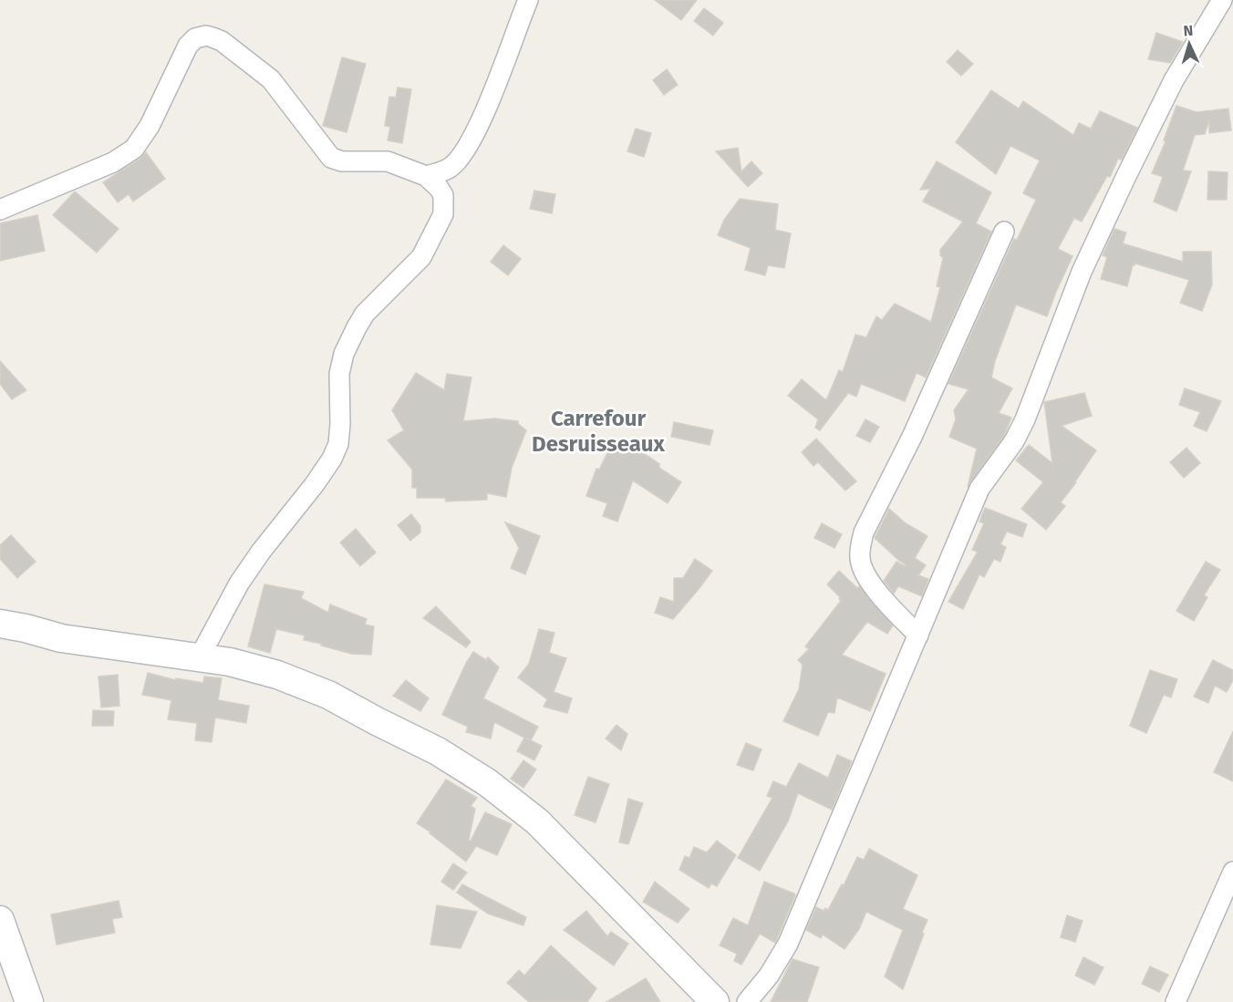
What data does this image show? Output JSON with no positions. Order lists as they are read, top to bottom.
{
  "districts": ["Carrefour Desruisseaux"],
  "north": "top"
}
